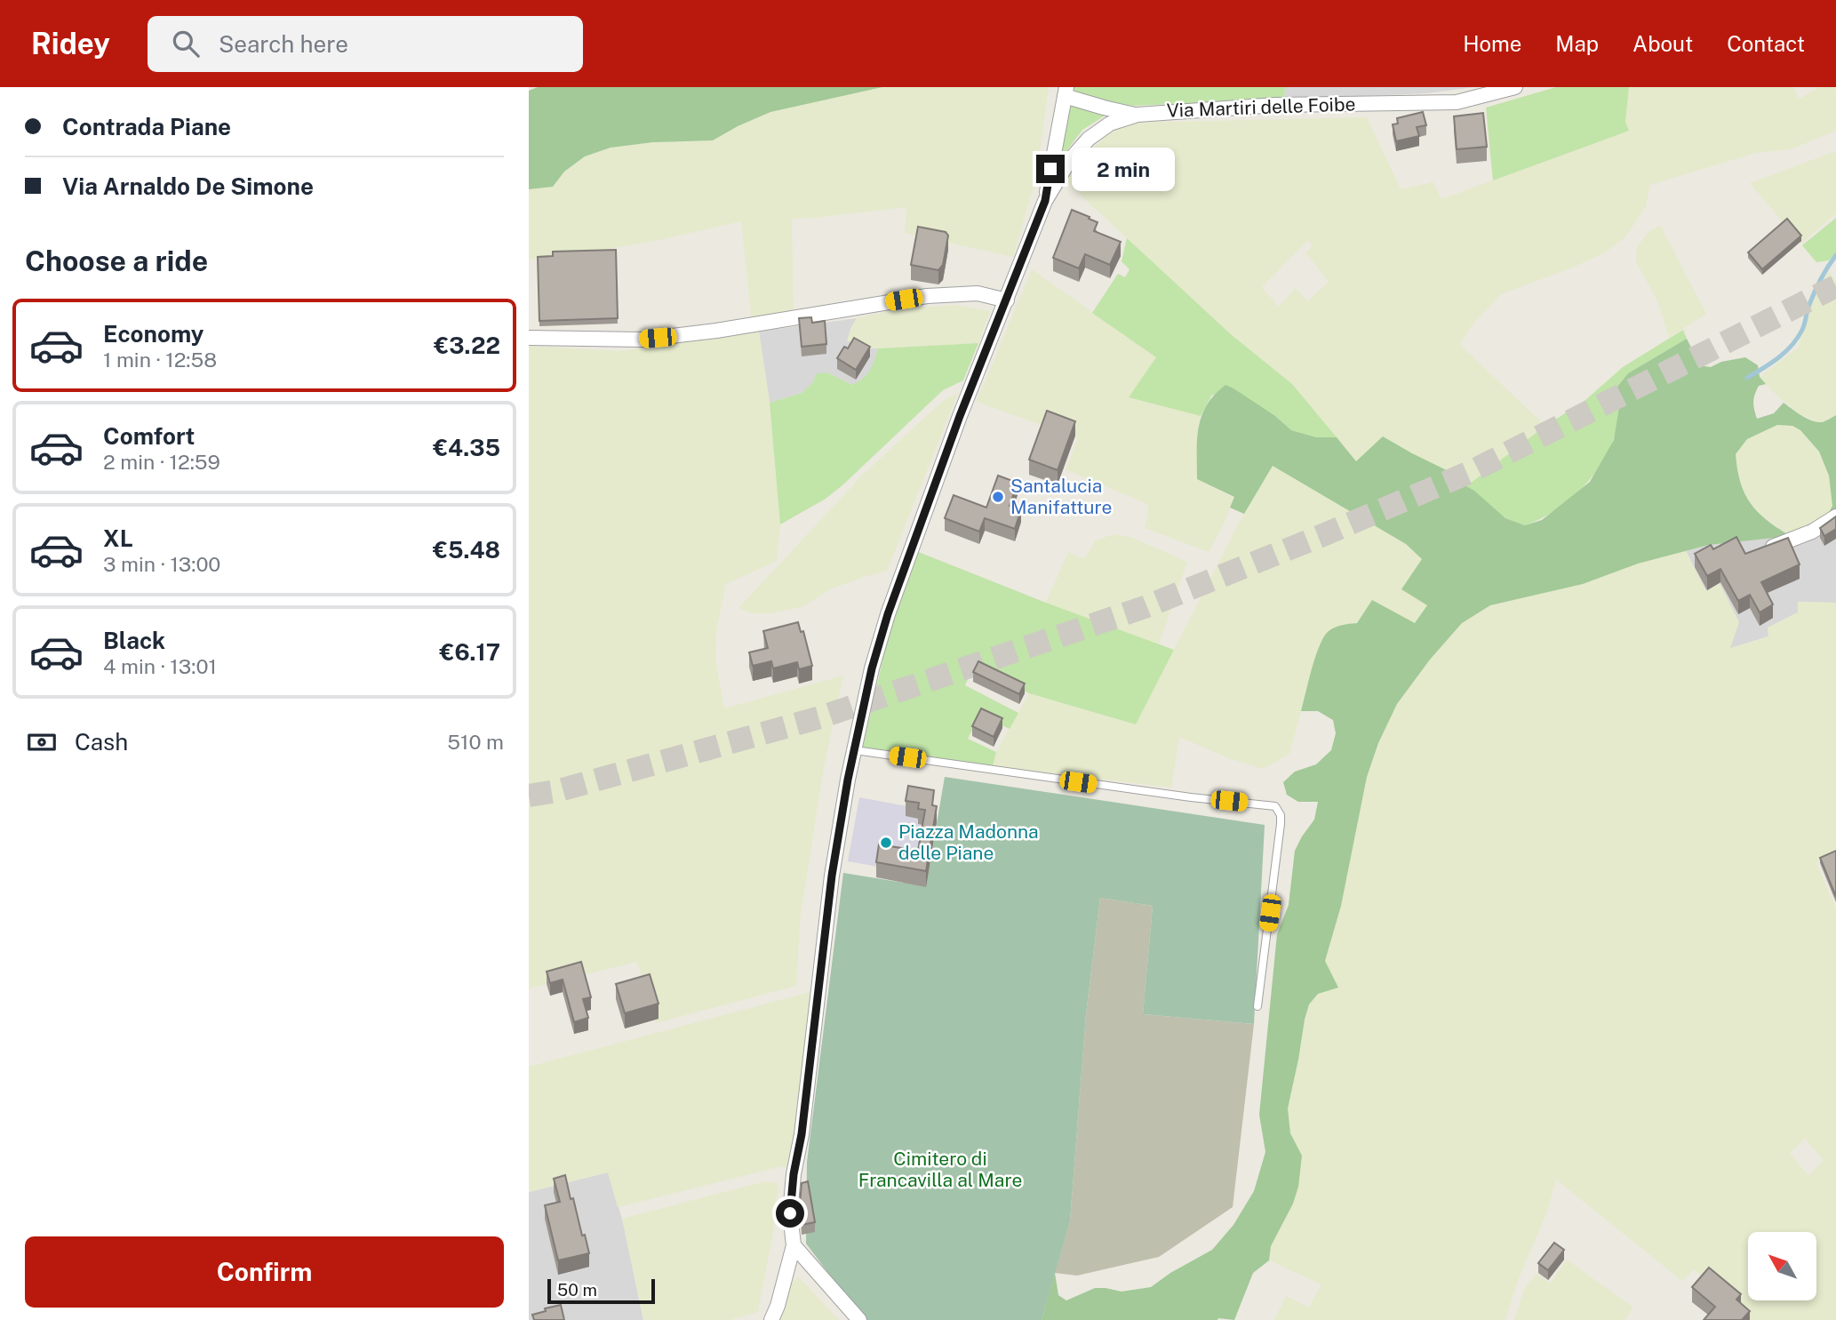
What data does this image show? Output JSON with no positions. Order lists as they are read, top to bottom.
{
  "streets": {
    "street": ["Via Martiri delle Foibe"]
  },
  "parks": ["Cimitero di Francavilla al Mare"],
  "places": ["Santalucia Manifatture", "Piazza Madonna delle Piane"],
  "scale_bar": "50 m",
  "north": "top left",
  "page": {
    "header": "Ridey",
    "search": "Search here",
    "nav": [
      "Home",
      "Map",
      "About",
      "Contact"
    ],
    "banner": ["Contrada Piane", "Via Arnaldo De Simone"],
    "bubble": "2 min",
    "heading": "Choose a ride",
    "list": [
      {
        "name": "Economy",
        "note": "1 min · 12:58",
        "value": "€3.22"
      },
      {
        "name": "Comfort",
        "note": "2 min · 12:59",
        "value": "€4.35"
      },
      {
        "name": "XL",
        "note": "3 min · 13:00",
        "value": "€5.48"
      },
      {
        "name": "Black",
        "note": "4 min · 13:01",
        "value": "€6.17"
      }
    ],
    "pay": ["Cash", "510 m"],
    "buttons": "Confirm",
    "scale": "50 m"
  }
}
